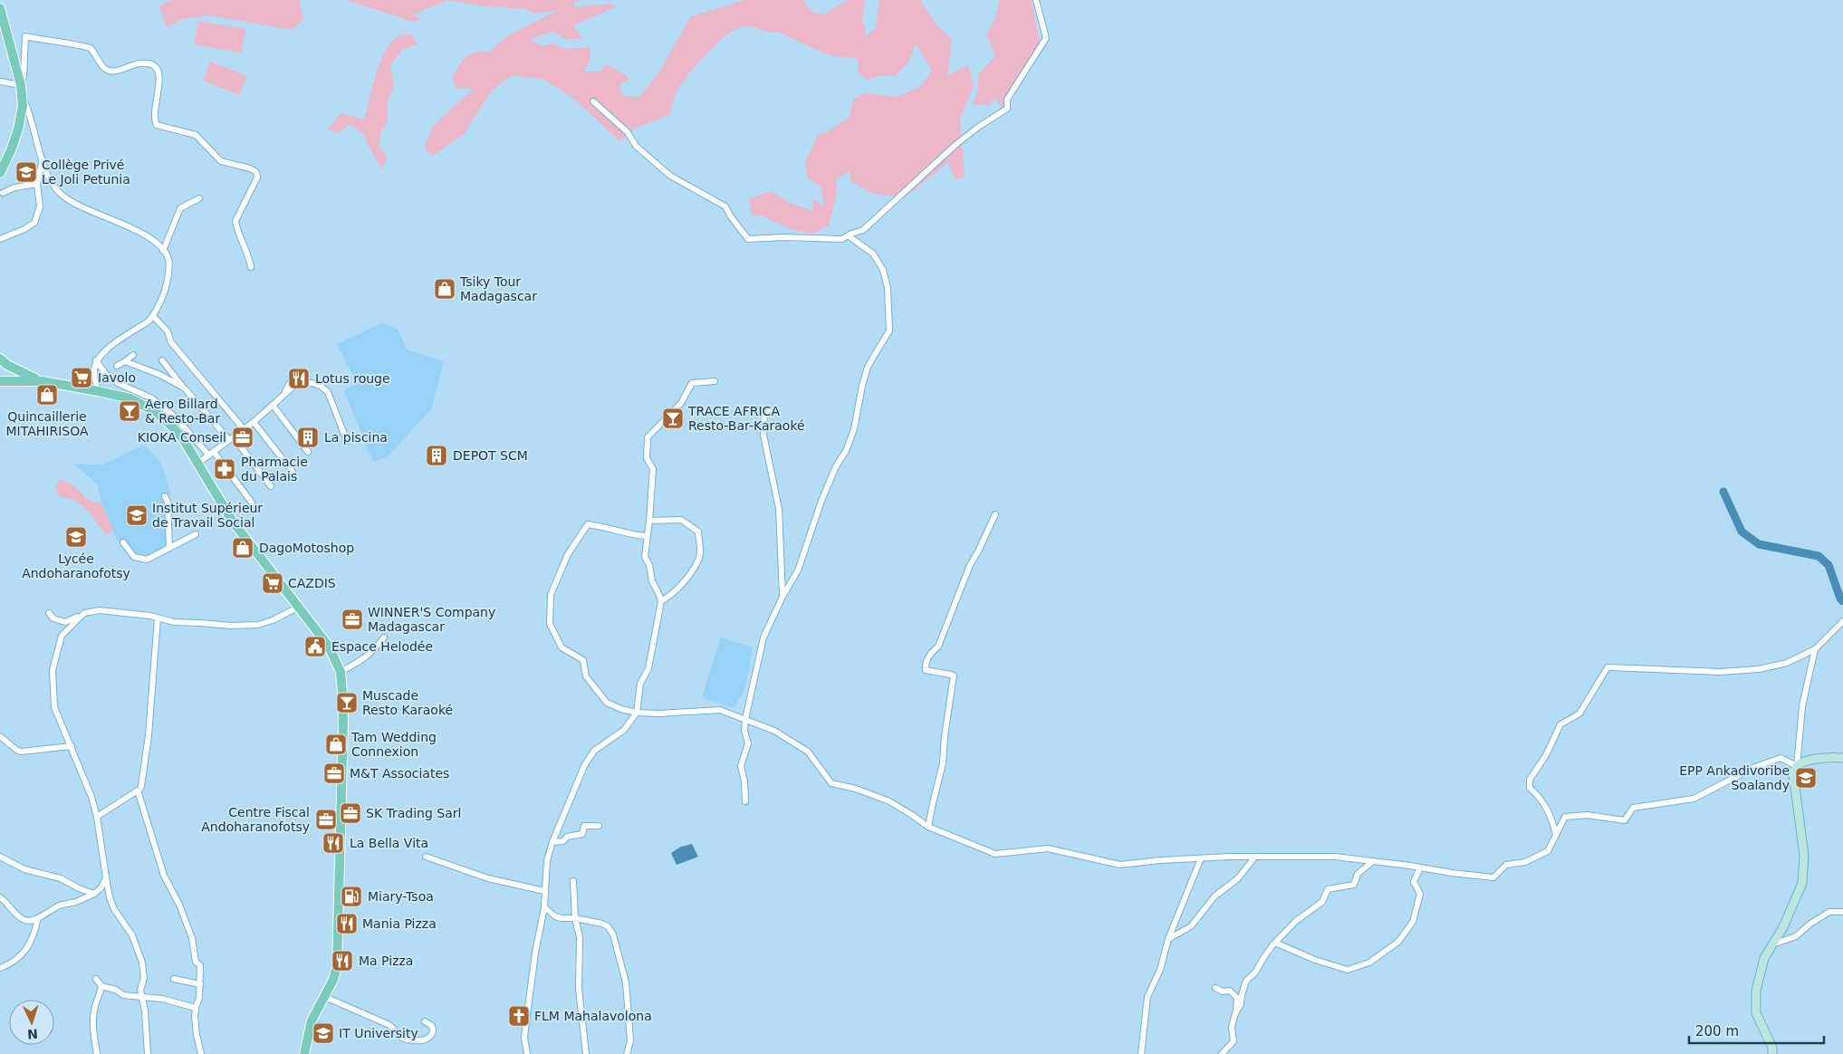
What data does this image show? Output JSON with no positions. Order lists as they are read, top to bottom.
{
  "places": {
    "school or university": [
      "Collège Privé Le Joli Petunia",
      "Institut Supérieur de Travail Social",
      "Lycée Andoharanofotsy",
      "EPP Ankadivoribe Soalandy",
      "IT University"
    ],
    "shop": [
      "Tsiky Tour Madagascar",
      "Quincaillerie MITAHIRISOA",
      "DagoMotoshop",
      "Tam Wedding Connexion"
    ],
    "supermarket": ["Iavolo", "CAZDIS"],
    "restaurant": [
      "Lotus rouge",
      "La Bella Vita",
      "Mania Pizza",
      "Ma Pizza"
    ],
    "bar": ["Aero Billard & Resto-Bar", "TRACE AFRICA Resto-Bar-Karaoké", "Muscade Resto Karaoké"],
    "office": [
      "KIOKA Conseil",
      "WINNER'S Company Madagascar",
      "M&T Associates",
      "SK Trading Sarl",
      "Centre Fiscal Andoharanofotsy"
    ],
    "building": ["La piscina", "DEPOT SCM"],
    "pharmacy": ["Pharmacie du Palais"],
    "public building": ["Espace Helodée"],
    "fuel station": ["Miary-Tsoa"],
    "church": ["FLM Mahalavolona"]
  },
  "scale_bar": "200 m",
  "north": "bottom"
}
